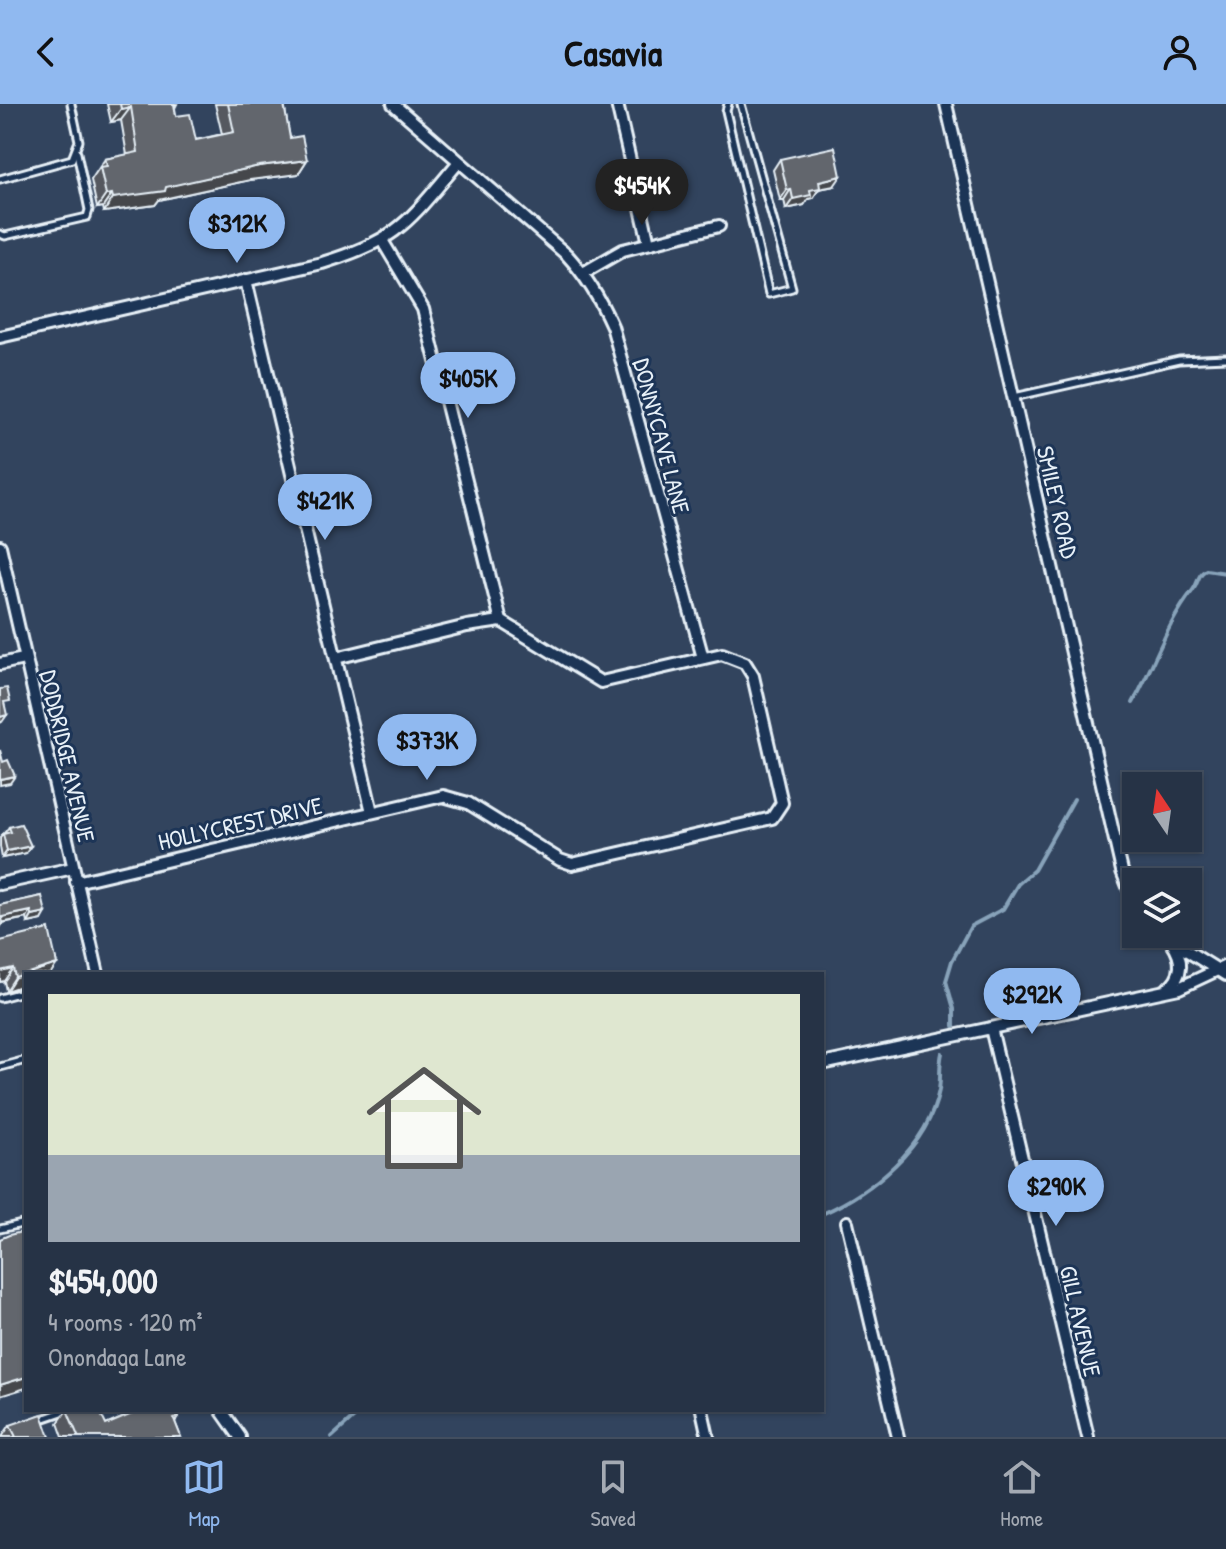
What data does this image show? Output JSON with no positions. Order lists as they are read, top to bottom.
{
  "streets": {
    "street": [
      "DONNYCAVE LANE",
      "SMILEY ROAD",
      "DODDRIDGE AVENUE",
      "HOLLYCREST DRIVE",
      "GILL AVENUE"
    ]
  },
  "crossings": [
    ["DONNYCAVE LANE", "HOLLYCREST DRIVE"],
    ["DODDRIDGE AVENUE", "HOLLYCREST DRIVE"]
  ],
  "north": "top",
  "page": {
    "header": "Casavia",
    "price": [
      "$454K",
      "$312K",
      "$405K",
      "$421K",
      "$373K",
      "$292K",
      "$290K"
    ],
    "list": [
      {
        "name": "$454,000",
        "note": "4 rooms · 120 m² · Onondaga Lane"
      }
    ],
    "tabs": ["Map", "Saved", "Home"]
  }
}
